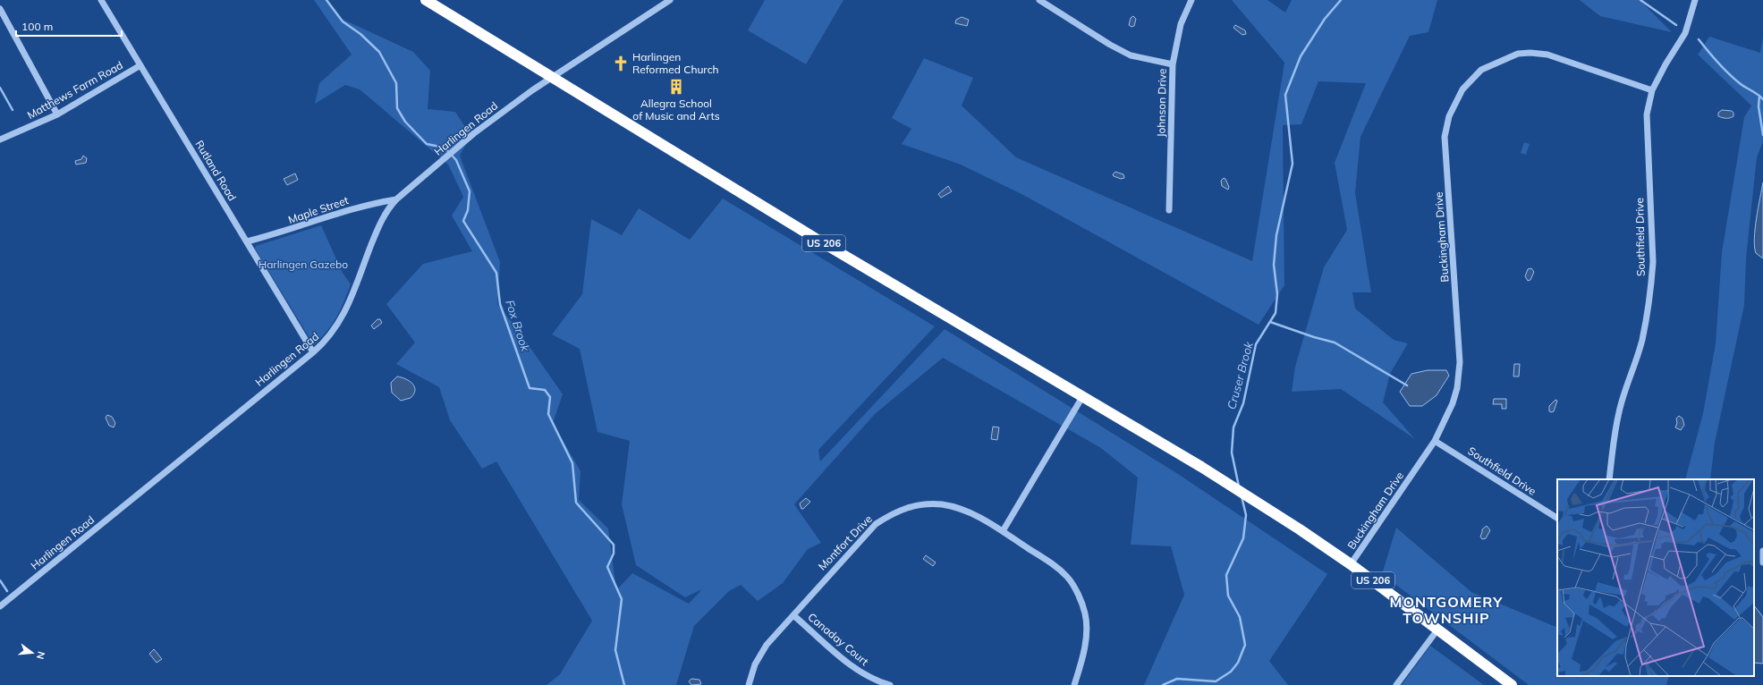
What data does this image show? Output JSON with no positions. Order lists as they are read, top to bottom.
{
  "streets": {
    "highway": ["US 206"],
    "street": [
      "Matthews Farm Road",
      "Johnson Drive",
      "Harlingen Road",
      "Rutland Road",
      "Maple Street",
      "Buckingham Drive",
      "Southfield Drive",
      "Montfort Drive",
      "Canaday Court"
    ]
  },
  "crossings": [
    ["Matthews Farm Road", "Rutland Road"],
    ["Harlingen Road", "Rutland Road"],
    ["Harlingen Road", "Maple Street"],
    ["Harlingen Road", "US 206"],
    ["Rutland Road", "Maple Street"],
    ["Buckingham Drive", "Southfield Drive"],
    ["Buckingham Drive", "US 206"],
    ["Montfort Drive", "Canaday Court"]
  ],
  "districts": ["MONTGOMERY TOWNSHIP"],
  "water": ["Fox Brook", "Cruser Brook"],
  "parks": ["Harlingen Gazebo"],
  "places": {
    "church": ["Harlingen Reformed Church"],
    "building": ["Allegra School of Music and Arts"]
  },
  "scale_bar": "100 m",
  "north": "right"
}
